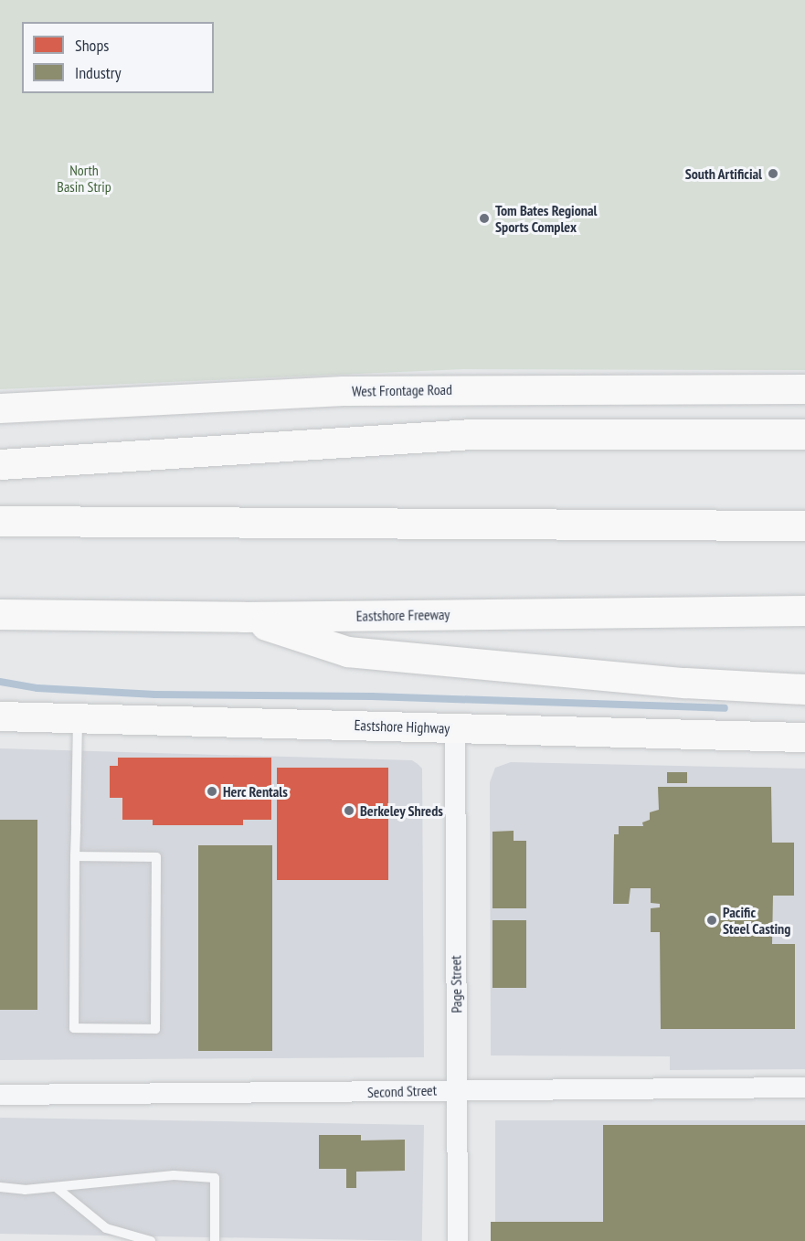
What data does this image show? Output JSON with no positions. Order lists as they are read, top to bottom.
{
  "streets": {
    "highway": ["Eastshore Freeway"],
    "street": [
      "West Frontage Road",
      "Eastshore Highway",
      "Page Street",
      "Second Street"
    ]
  },
  "crossings": [
    ["Eastshore Highway", "Page Street"],
    ["Page Street", "Second Street"]
  ],
  "parks": ["North Basin Strip"],
  "places": [
    "South Artificial",
    "Tom Bates Regional Sports Complex",
    "Herc Rentals",
    "Berkeley Shreds",
    "Pacific Steel Casting"
  ],
  "legend": ["Shops", "Industry"]
}
